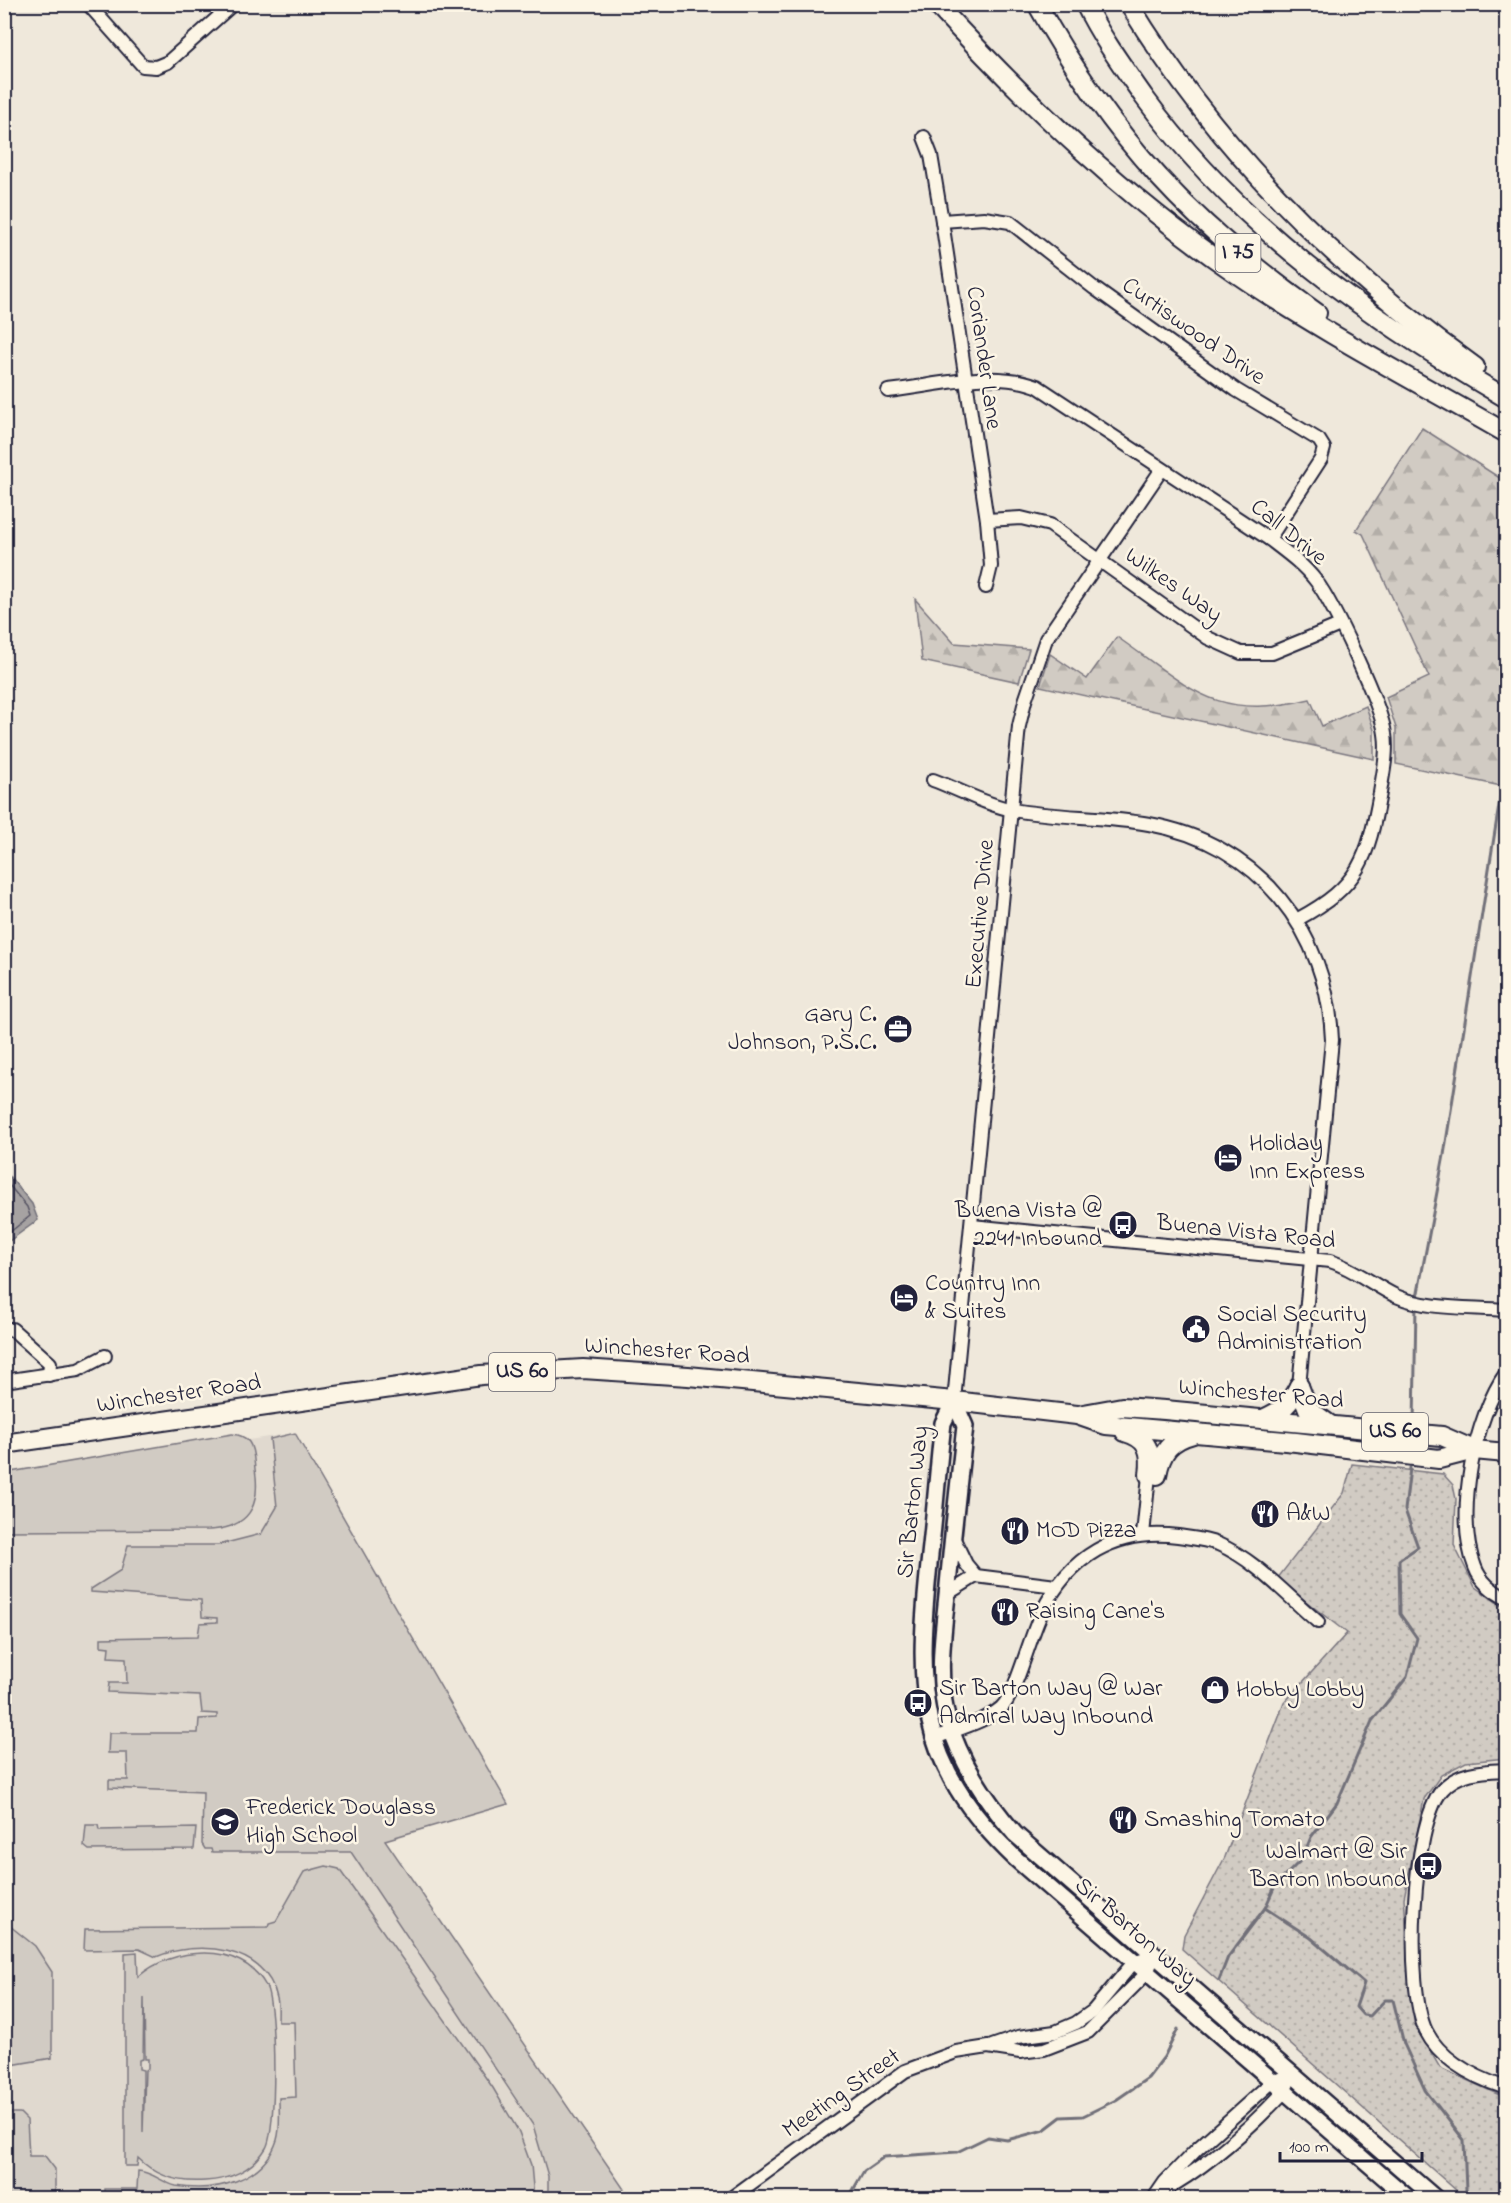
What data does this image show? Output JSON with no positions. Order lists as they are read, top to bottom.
{
  "streets": {
    "highway": ["I 75", "Winchester Road", "US 60"],
    "main road": ["Sir Barton Way"],
    "street": [
      "Curtiswood Drive",
      "Coriander Lane",
      "Call Drive",
      "Wilkes Way",
      "Executive Drive",
      "Buena Vista Road",
      "Meeting Street"
    ]
  },
  "crossings": [
    ["Curtiswood Drive", "Coriander Lane"],
    ["Curtiswood Drive", "Call Drive"],
    ["Coriander Lane", "Call Drive"],
    ["Coriander Lane", "Wilkes Way"],
    ["Call Drive", "Wilkes Way"],
    ["Call Drive", "Executive Drive"],
    ["Wilkes Way", "Executive Drive"],
    ["Executive Drive", "Buena Vista Road"],
    ["Executive Drive", "Winchester Road"],
    ["Executive Drive", "Sir Barton Way"],
    ["Winchester Road", "Sir Barton Way"],
    ["Sir Barton Way", "Meeting Street"]
  ],
  "places": {
    "office": ["Gary C. Johnson, P.S.C."],
    "hotel": ["Holiday Inn Express", "Country Inn & Suites"],
    "bus stop": ["Buena Vista @ 2241 Inbound", "Sir Barton Way @ War Admiral Way Inbound", "Walmart @ Sir Barton Inbound"],
    "public building": ["Social Security Administration"],
    "restaurant": [
      "A&W",
      "MOD Pizza",
      "Raising Cane's",
      "Smashing Tomato"
    ],
    "shop": ["Hobby Lobby"],
    "school or university": ["Frederick Douglass High School"]
  },
  "scale_bar": "100 m"
}
